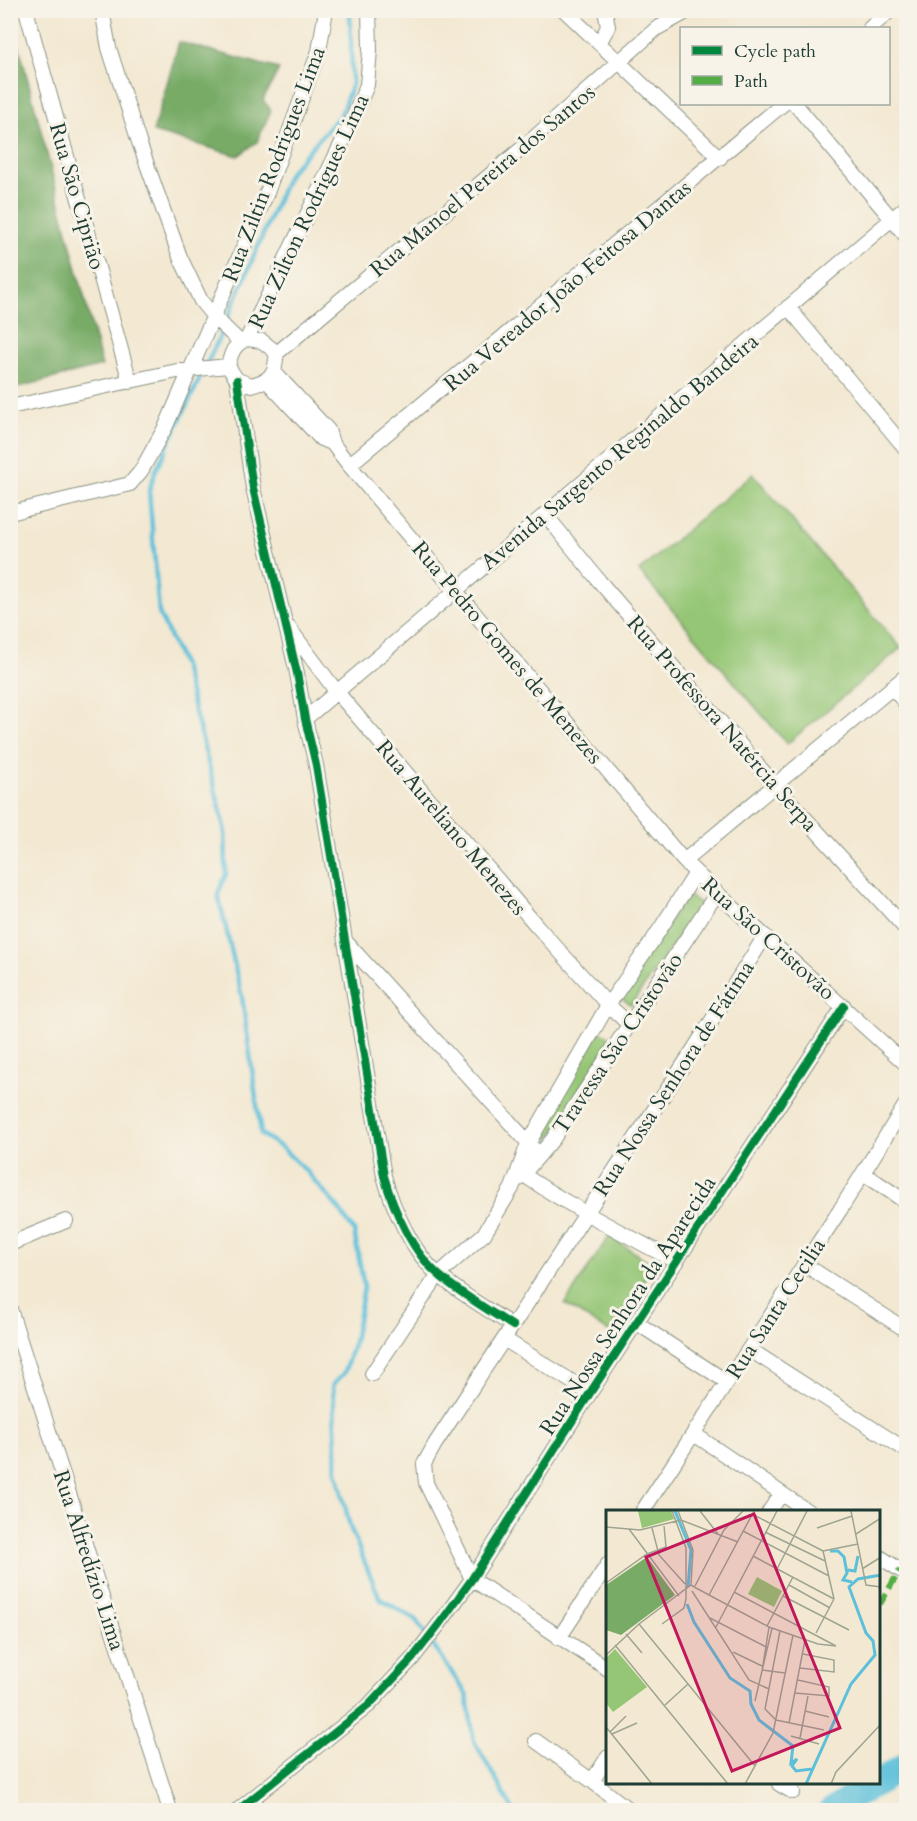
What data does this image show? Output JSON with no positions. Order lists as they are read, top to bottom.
{
  "streets": {
    "street": [
      "Rua Ziltin Rodrigues Lima",
      "Rua Manoel Pereira dos Santos",
      "Rua São Ciprião",
      "Rua Zilton Rodrigues Lima",
      "Rua Vereador João Feitosa Dantas",
      "Avenida Sargento Reginaldo Bandeira",
      "Rua Pedro Gomes de Menezes",
      "Rua Professora Natércia Serpa",
      "Rua Aureliano Menezes",
      "Rua São Cristovão",
      "Travessa São Cristovão",
      "Rua Nossa Senhora de Fátima",
      "Rua Nossa Senhora da Aparecida",
      "Rua Santa Cecilia",
      "Rua Alfredízio Lima"
    ]
  },
  "crossings": [
    ["Rua Ziltin Rodrigues Lima", "Rua Zilton Rodrigues Lima"],
    ["Rua Manoel Pereira dos Santos", "Rua Zilton Rodrigues Lima"],
    ["Rua Manoel Pereira dos Santos", "Rua Pedro Gomes de Menezes"],
    ["Rua Zilton Rodrigues Lima", "Rua Pedro Gomes de Menezes"],
    ["Rua Vereador João Feitosa Dantas", "Rua Pedro Gomes de Menezes"],
    ["Avenida Sargento Reginaldo Bandeira", "Rua Pedro Gomes de Menezes"],
    ["Avenida Sargento Reginaldo Bandeira", "Rua Professora Natércia Serpa"],
    ["Avenida Sargento Reginaldo Bandeira", "Rua Aureliano Menezes"],
    ["Rua Pedro Gomes de Menezes", "Rua São Cristovão"],
    ["Rua Aureliano Menezes", "Travessa São Cristovão"],
    ["Rua São Cristovão", "Travessa São Cristovão"],
    ["Rua São Cristovão", "Rua Nossa Senhora de Fátima"],
    ["Rua São Cristovão", "Rua Nossa Senhora da Aparecida"],
    ["Travessa São Cristovão", "Rua Nossa Senhora de Fátima"]
  ],
  "legend": ["Cycle path", "Path"]
}
